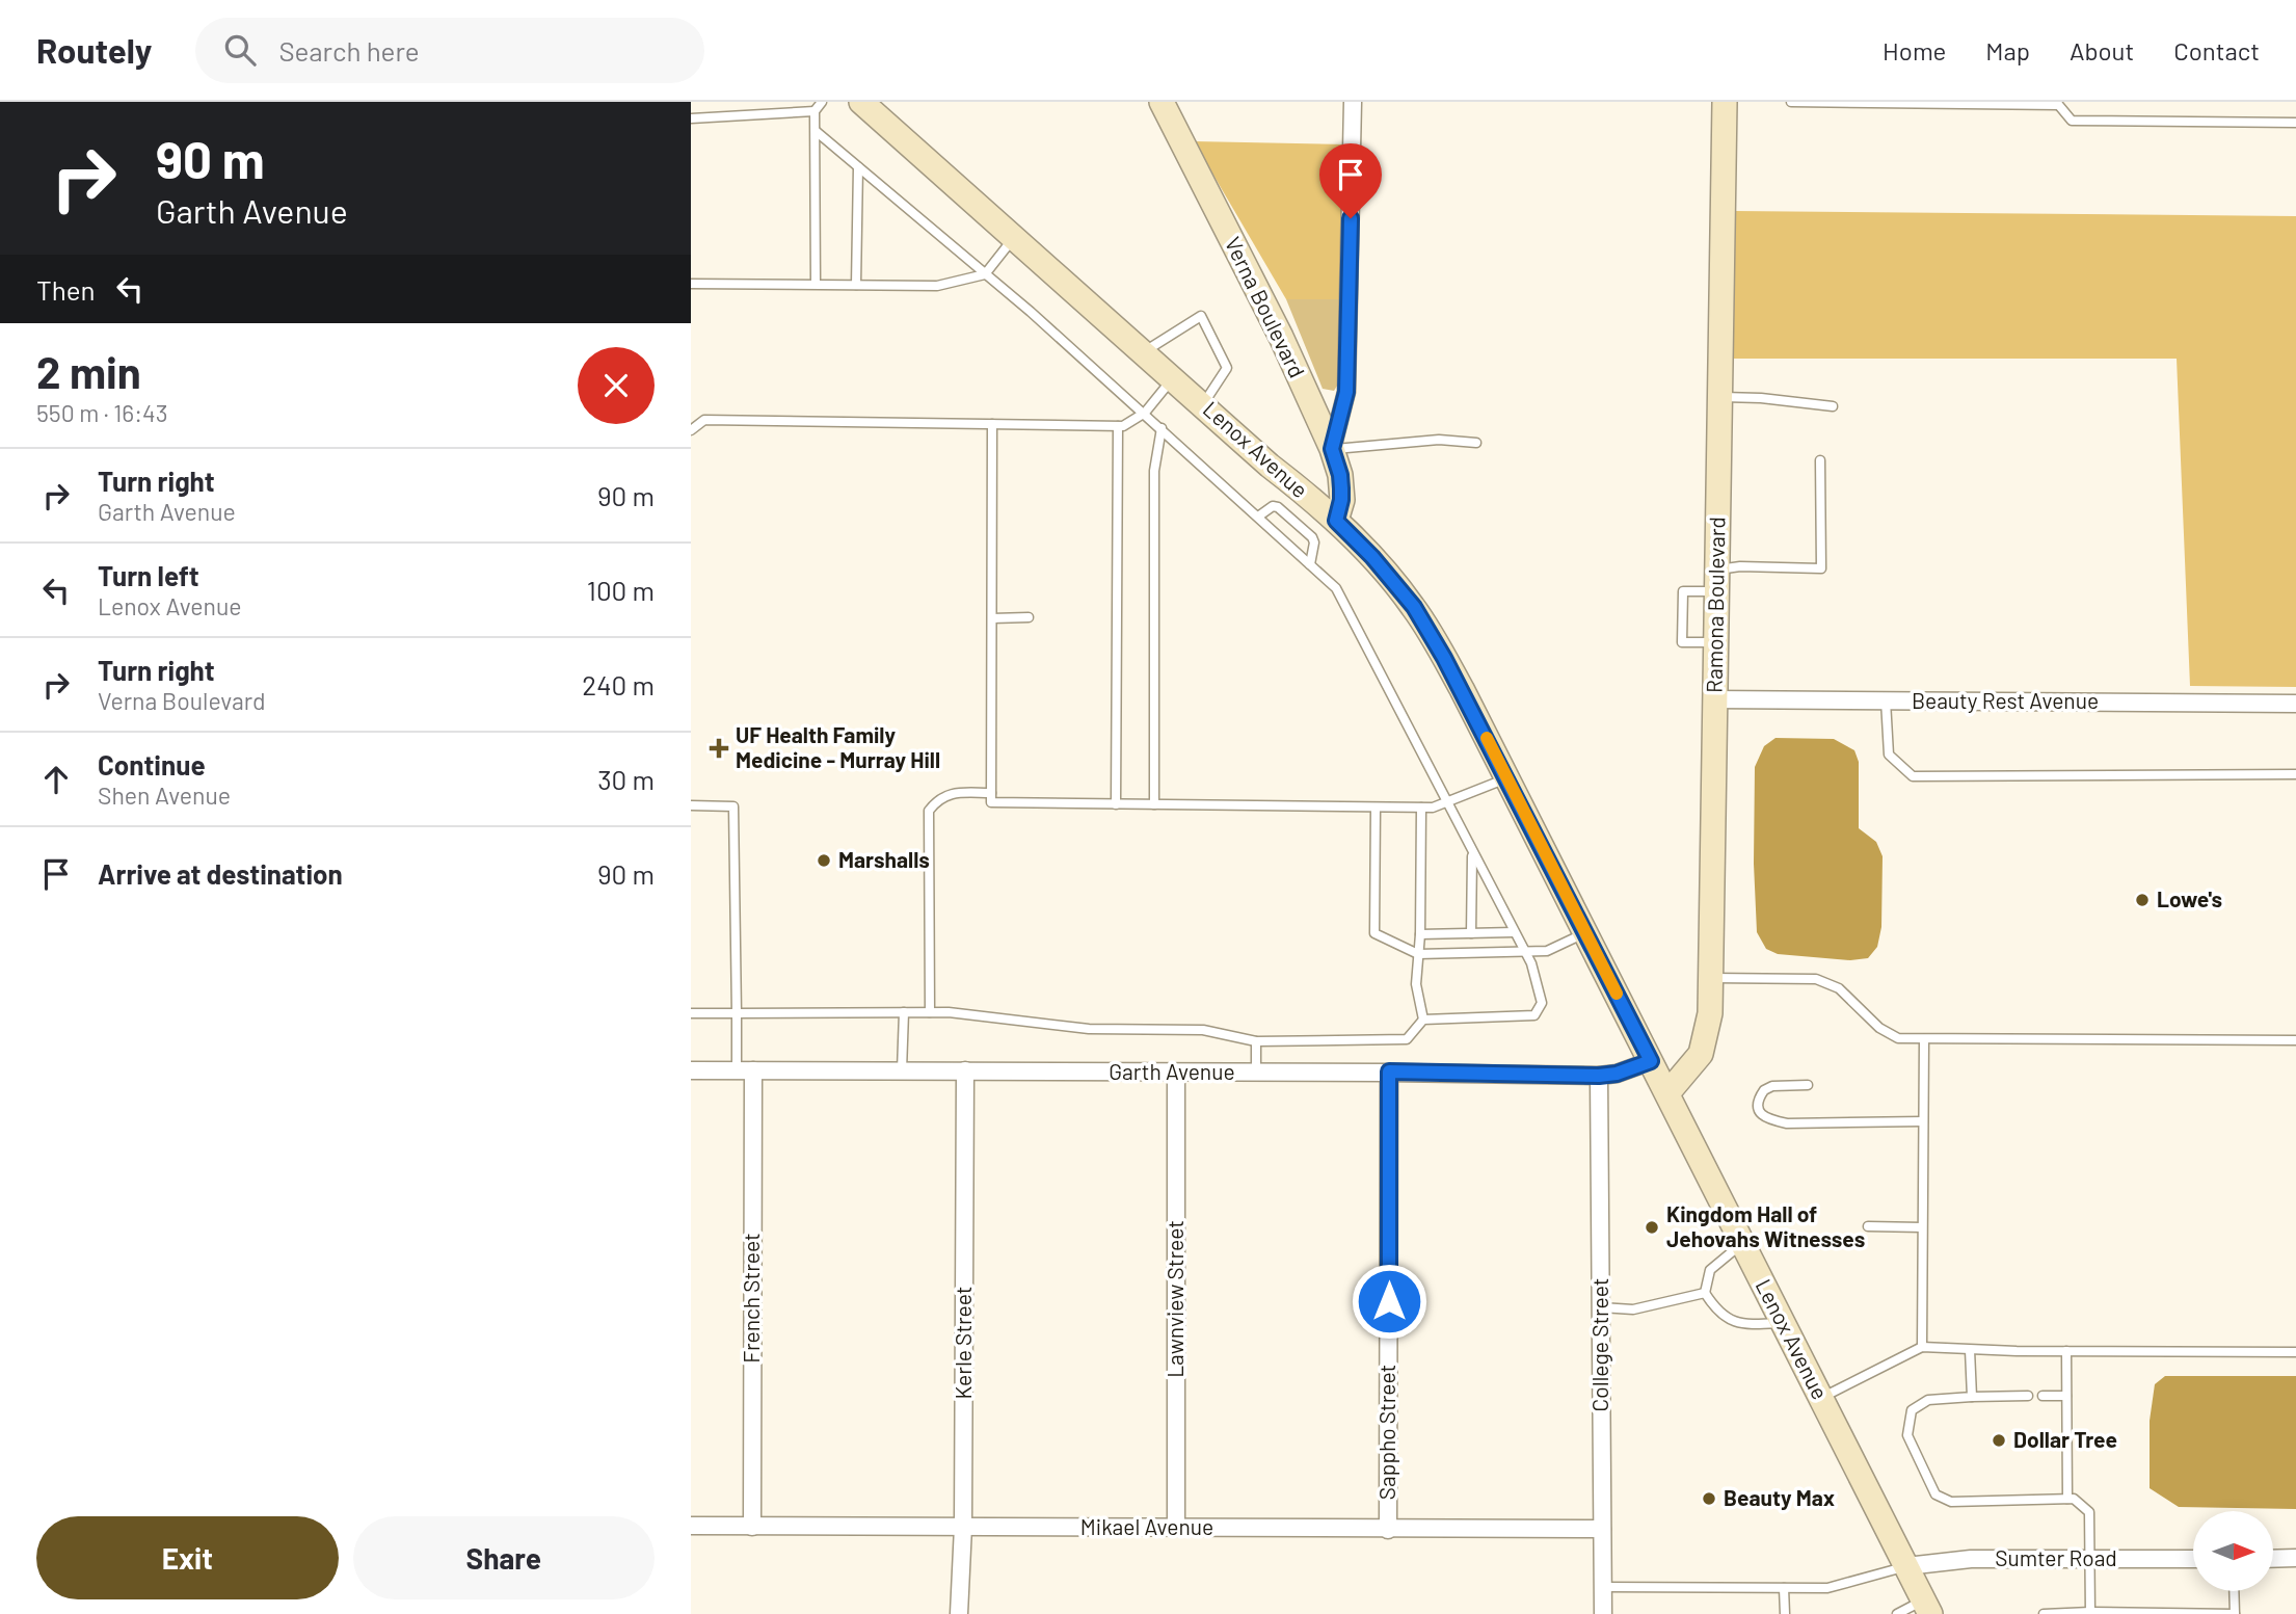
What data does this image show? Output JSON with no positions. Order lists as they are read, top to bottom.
{
  "streets": {
    "main road": ["Verna Boulevard", "Lenox Avenue", "Ramona Boulevard"],
    "street": [
      "Beauty Rest Avenue",
      "Garth Avenue",
      "French Street",
      "Lawnview Street",
      "Kerle Street",
      "College Street",
      "Sappho Street",
      "Mikael Avenue",
      "Sumter Road"
    ]
  },
  "crossings": [
    ["Verna Boulevard", "Lenox Avenue"],
    ["Lenox Avenue", "Ramona Boulevard"],
    ["Lenox Avenue", "Garth Avenue"],
    ["Lenox Avenue", "Sumter Road"],
    ["Ramona Boulevard", "Beauty Rest Avenue"],
    ["Garth Avenue", "French Street"],
    ["Garth Avenue", "Lawnview Street"],
    ["Garth Avenue", "Kerle Street"],
    ["Garth Avenue", "College Street"],
    ["Garth Avenue", "Sappho Street"],
    ["French Street", "Mikael Avenue"],
    ["Lawnview Street", "Mikael Avenue"],
    ["Kerle Street", "Mikael Avenue"],
    ["College Street", "Mikael Avenue"],
    ["Sappho Street", "Mikael Avenue"]
  ],
  "places": {
    "health": ["UF Health Family Medicine - Murray Hill"],
    "other": [
      "Marshalls",
      "Lowe's",
      "Kingdom Hall of Jehovahs Witnesses",
      "Dollar Tree",
      "Beauty Max"
    ]
  },
  "north": "right",
  "page": {
    "header": "Routely",
    "search": "Search here",
    "nav": [
      "Home",
      "Map",
      "About",
      "Contact"
    ],
    "turn": ["90 m", "Garth Avenue"],
    "then": "Then",
    "heading": ["2 min", "550 m · 16:43"],
    "list": [
      {
        "name": "Turn right",
        "note": "Garth Avenue",
        "value": "90 m"
      },
      {
        "name": "Turn left",
        "note": "Lenox Avenue",
        "value": "100 m"
      },
      {
        "name": "Turn right",
        "note": "Verna Boulevard",
        "value": "240 m"
      },
      {
        "name": "Continue",
        "note": "Shen Avenue",
        "value": "30 m"
      },
      {
        "name": "Arrive at destination",
        "value": "90 m"
      }
    ],
    "buttons": ["Exit", "Share"]
  }
}
